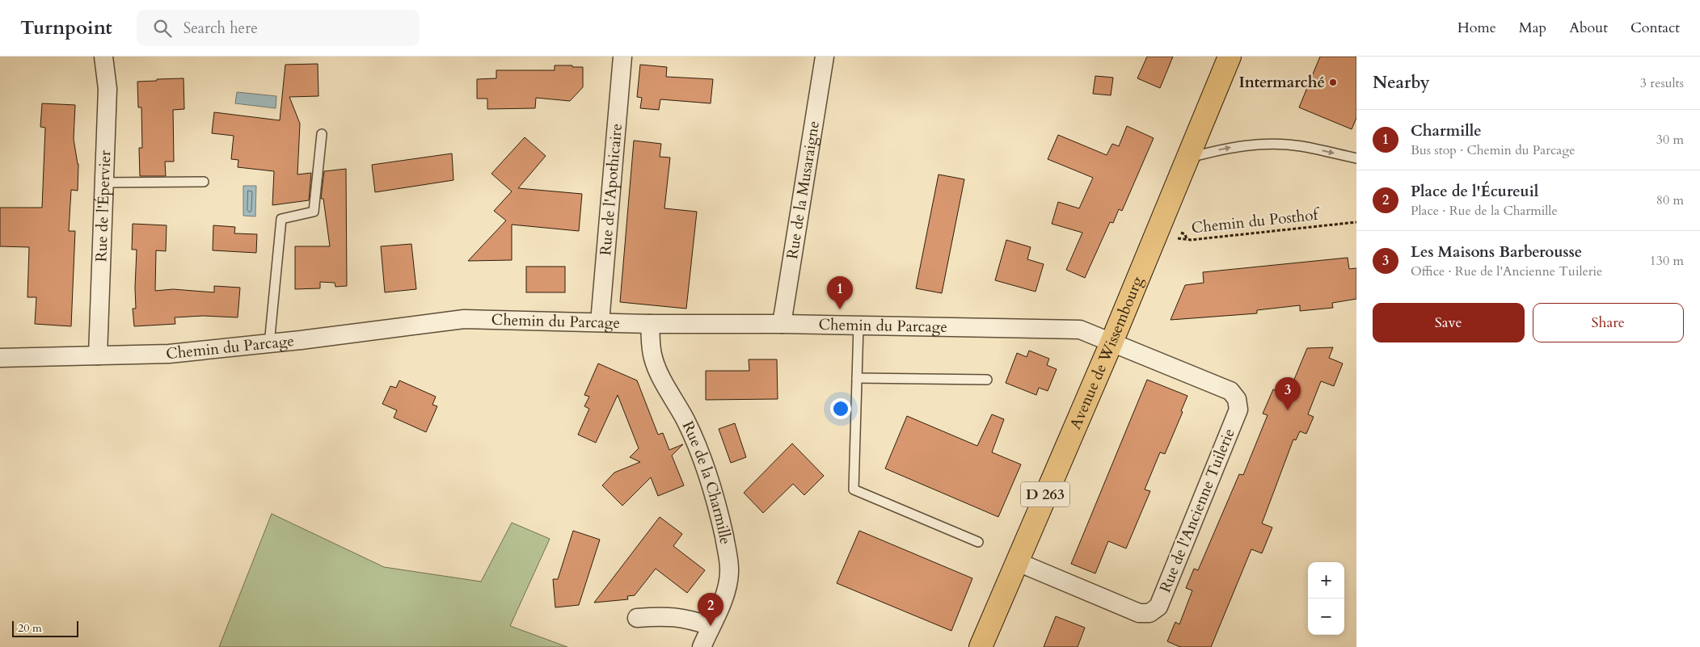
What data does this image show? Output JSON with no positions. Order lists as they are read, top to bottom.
{
  "streets": {
    "main road": ["Avenue de Wissembourg", "D 263"],
    "street": [
      "Rue de l'Apothicaire",
      "Rue de la Musaraigne",
      "Rue de l'Épervier",
      "Chemin du Parcage",
      "Rue de la Charmille",
      "Rue de l'Ancienne Tuilerie"
    ],
    "path": ["Chemin du Posthof"]
  },
  "crossings": [
    ["Rue de l'Apothicaire", "Chemin du Parcage"],
    ["Rue de la Musaraigne", "Chemin du Parcage"],
    ["Rue de l'Épervier", "Chemin du Parcage"],
    ["Chemin du Posthof", "Avenue de Wissembourg"],
    ["Chemin du Parcage", "Avenue de Wissembourg"],
    ["Chemin du Parcage", "Rue de la Charmille"],
    ["Chemin du Parcage", "Rue de l'Ancienne Tuilerie"],
    ["Avenue de Wissembourg", "Rue de l'Ancienne Tuilerie"]
  ],
  "places": ["Intermarché"],
  "scale_bar": "20 m",
  "page": {
    "header": "Turnpoint",
    "search": "Search here",
    "nav": [
      "Home",
      "Map",
      "About",
      "Contact"
    ],
    "heading": ["Nearby", "3 results"],
    "list": [
      {
        "mark": "1",
        "name": "Charmille",
        "note": "Bus stop · Chemin du Parcage",
        "value": "30 m"
      },
      {
        "mark": "2",
        "name": "Place de l'Écureuil",
        "note": "Place · Rue de la Charmille",
        "value": "80 m"
      },
      {
        "mark": "3",
        "name": "Les Maisons Barberousse",
        "note": "Office · Rue de l'Ancienne Tuilerie",
        "value": "130 m"
      }
    ],
    "pins": ["1", "3", "2"],
    "buttons": ["Save", "Share"],
    "map_buttons": ["+", "−"],
    "scale": "20 m"
  }
}
